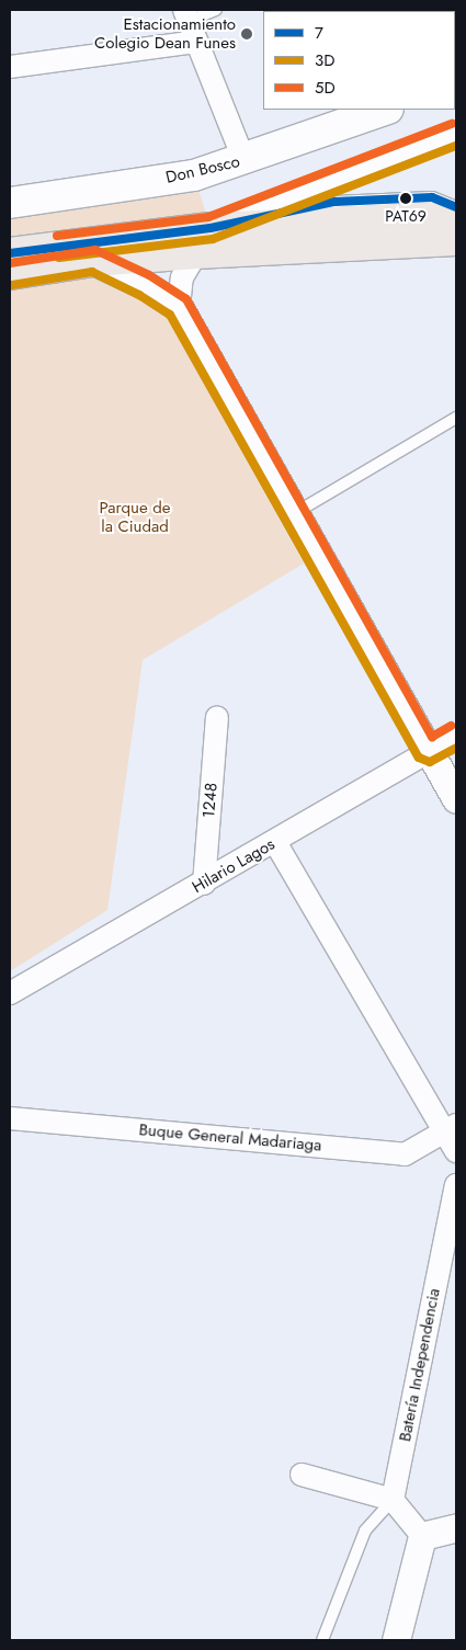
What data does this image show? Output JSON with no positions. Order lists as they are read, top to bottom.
{
  "streets": {
    "main road": ["Don Bosco"],
    "street": [
      "1248",
      "Hilario Lagos",
      "Buque General Madariaga",
      "Batería Independencia"
    ]
  },
  "crossings": [
    ["1248", "Hilario Lagos"]
  ],
  "parks": ["Parque de la Ciudad"],
  "places": ["Estacionamiento Colegio Dean Funes", "PAT69"],
  "lines": ["transit line 5D", "transit line 3D", "transit line 7"],
  "legend": ["7", "3D", "5D"]
}
